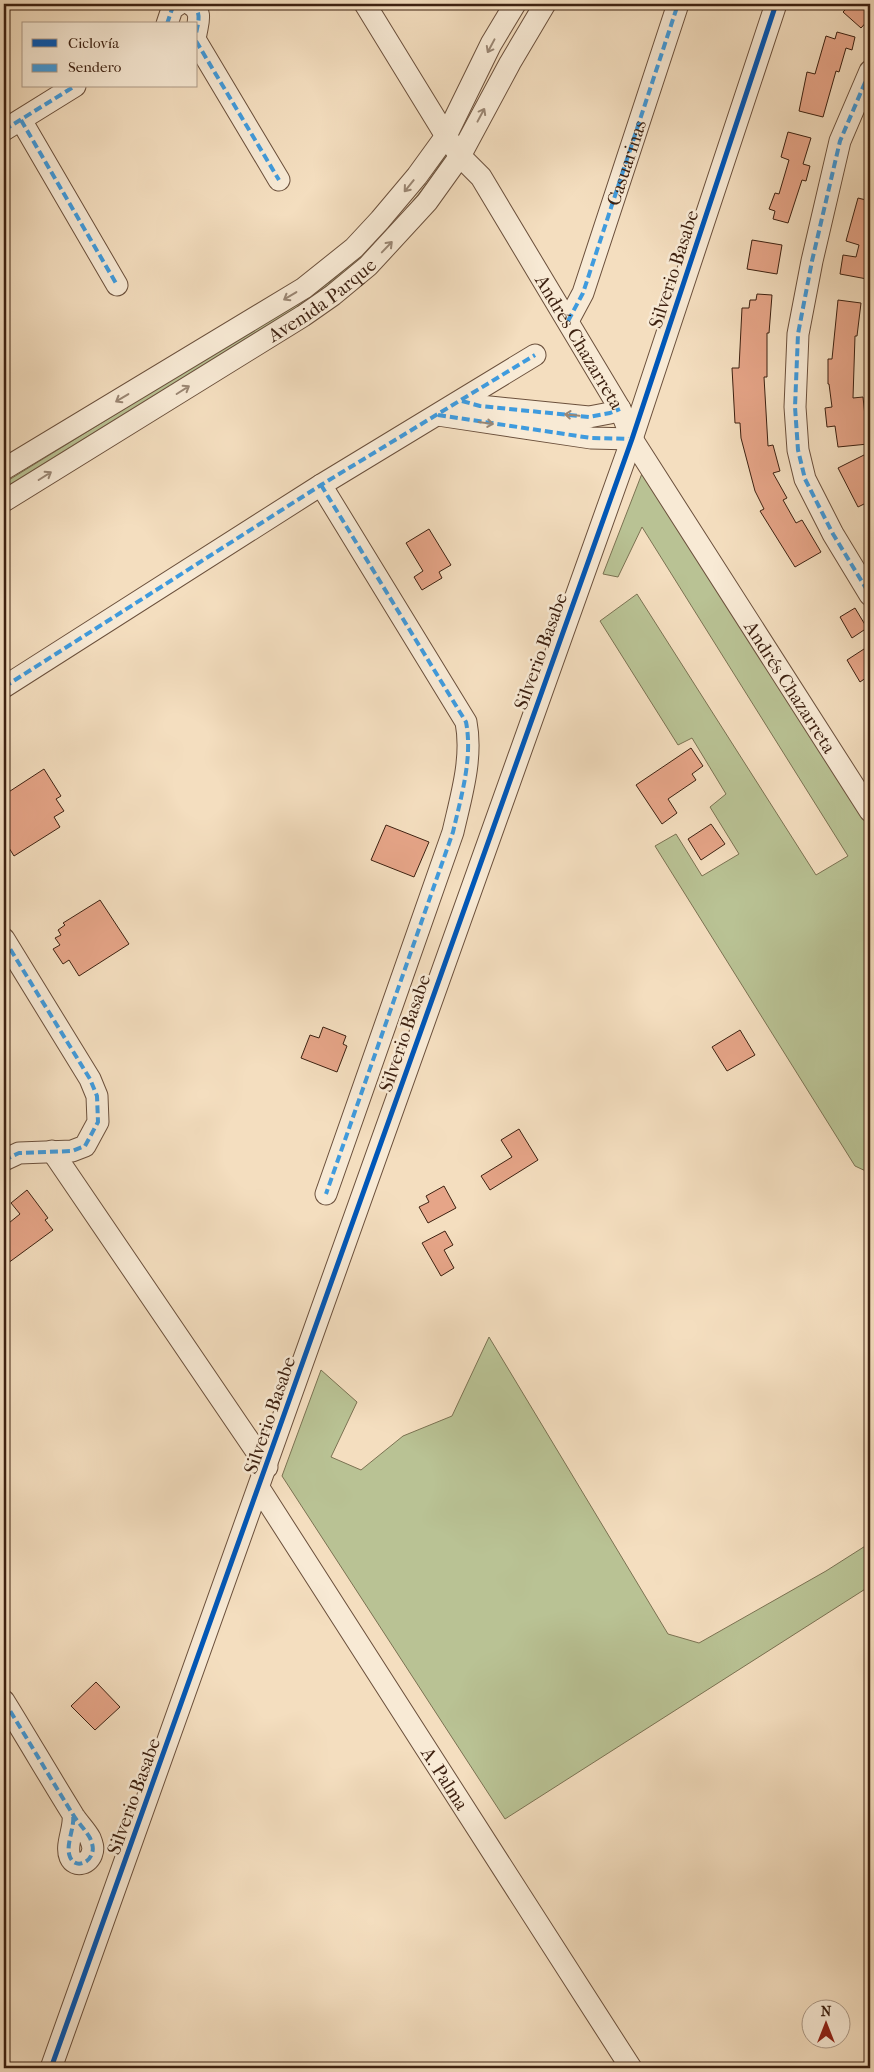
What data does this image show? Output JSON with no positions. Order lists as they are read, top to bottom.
{
  "streets": {
    "street": [
      "Casuarinas",
      "Silverio Basabe",
      "Avenida Parque",
      "Andrés Chazarreta",
      "A. Palma"
    ]
  },
  "crossings": [
    ["Casuarinas", "Andrés Chazarreta"],
    ["Silverio Basabe", "Andrés Chazarreta"],
    ["Silverio Basabe", "A. Palma"],
    ["Avenida Parque", "Andrés Chazarreta"]
  ],
  "legend": ["Ciclovía", "Sendero"],
  "north": "top"
}
